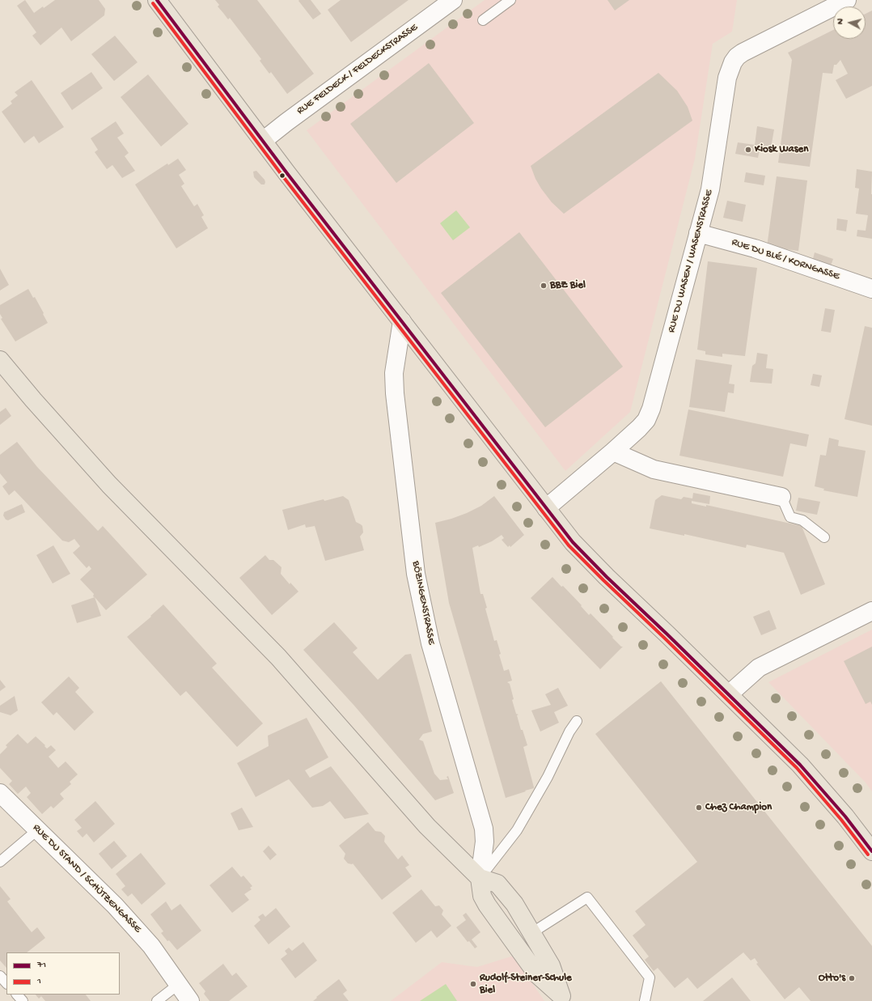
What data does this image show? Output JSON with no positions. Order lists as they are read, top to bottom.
{
  "streets": {
    "street": [
      "RUE FELDECK / FELDECKSTRASSE",
      "RUE DU BLÉ / KORNGASSE",
      "RUE DU WASEN / WASENSTRASSE",
      "BÖZINGENSTRASSE",
      "RUE DU STAND / SCHÜTZENGASSE"
    ]
  },
  "crossings": [
    ["RUE DU BLÉ / KORNGASSE", "RUE DU WASEN / WASENSTRASSE"]
  ],
  "places": [
    "Kiosk Wasen",
    "BBZ Biel",
    "Chez Champion",
    "Otto's",
    "Rudolf-Steiner-Schule Biel"
  ],
  "lines": ["transit line 71", "transit line 1"],
  "legend": ["71", "1"],
  "north": "left"
}
